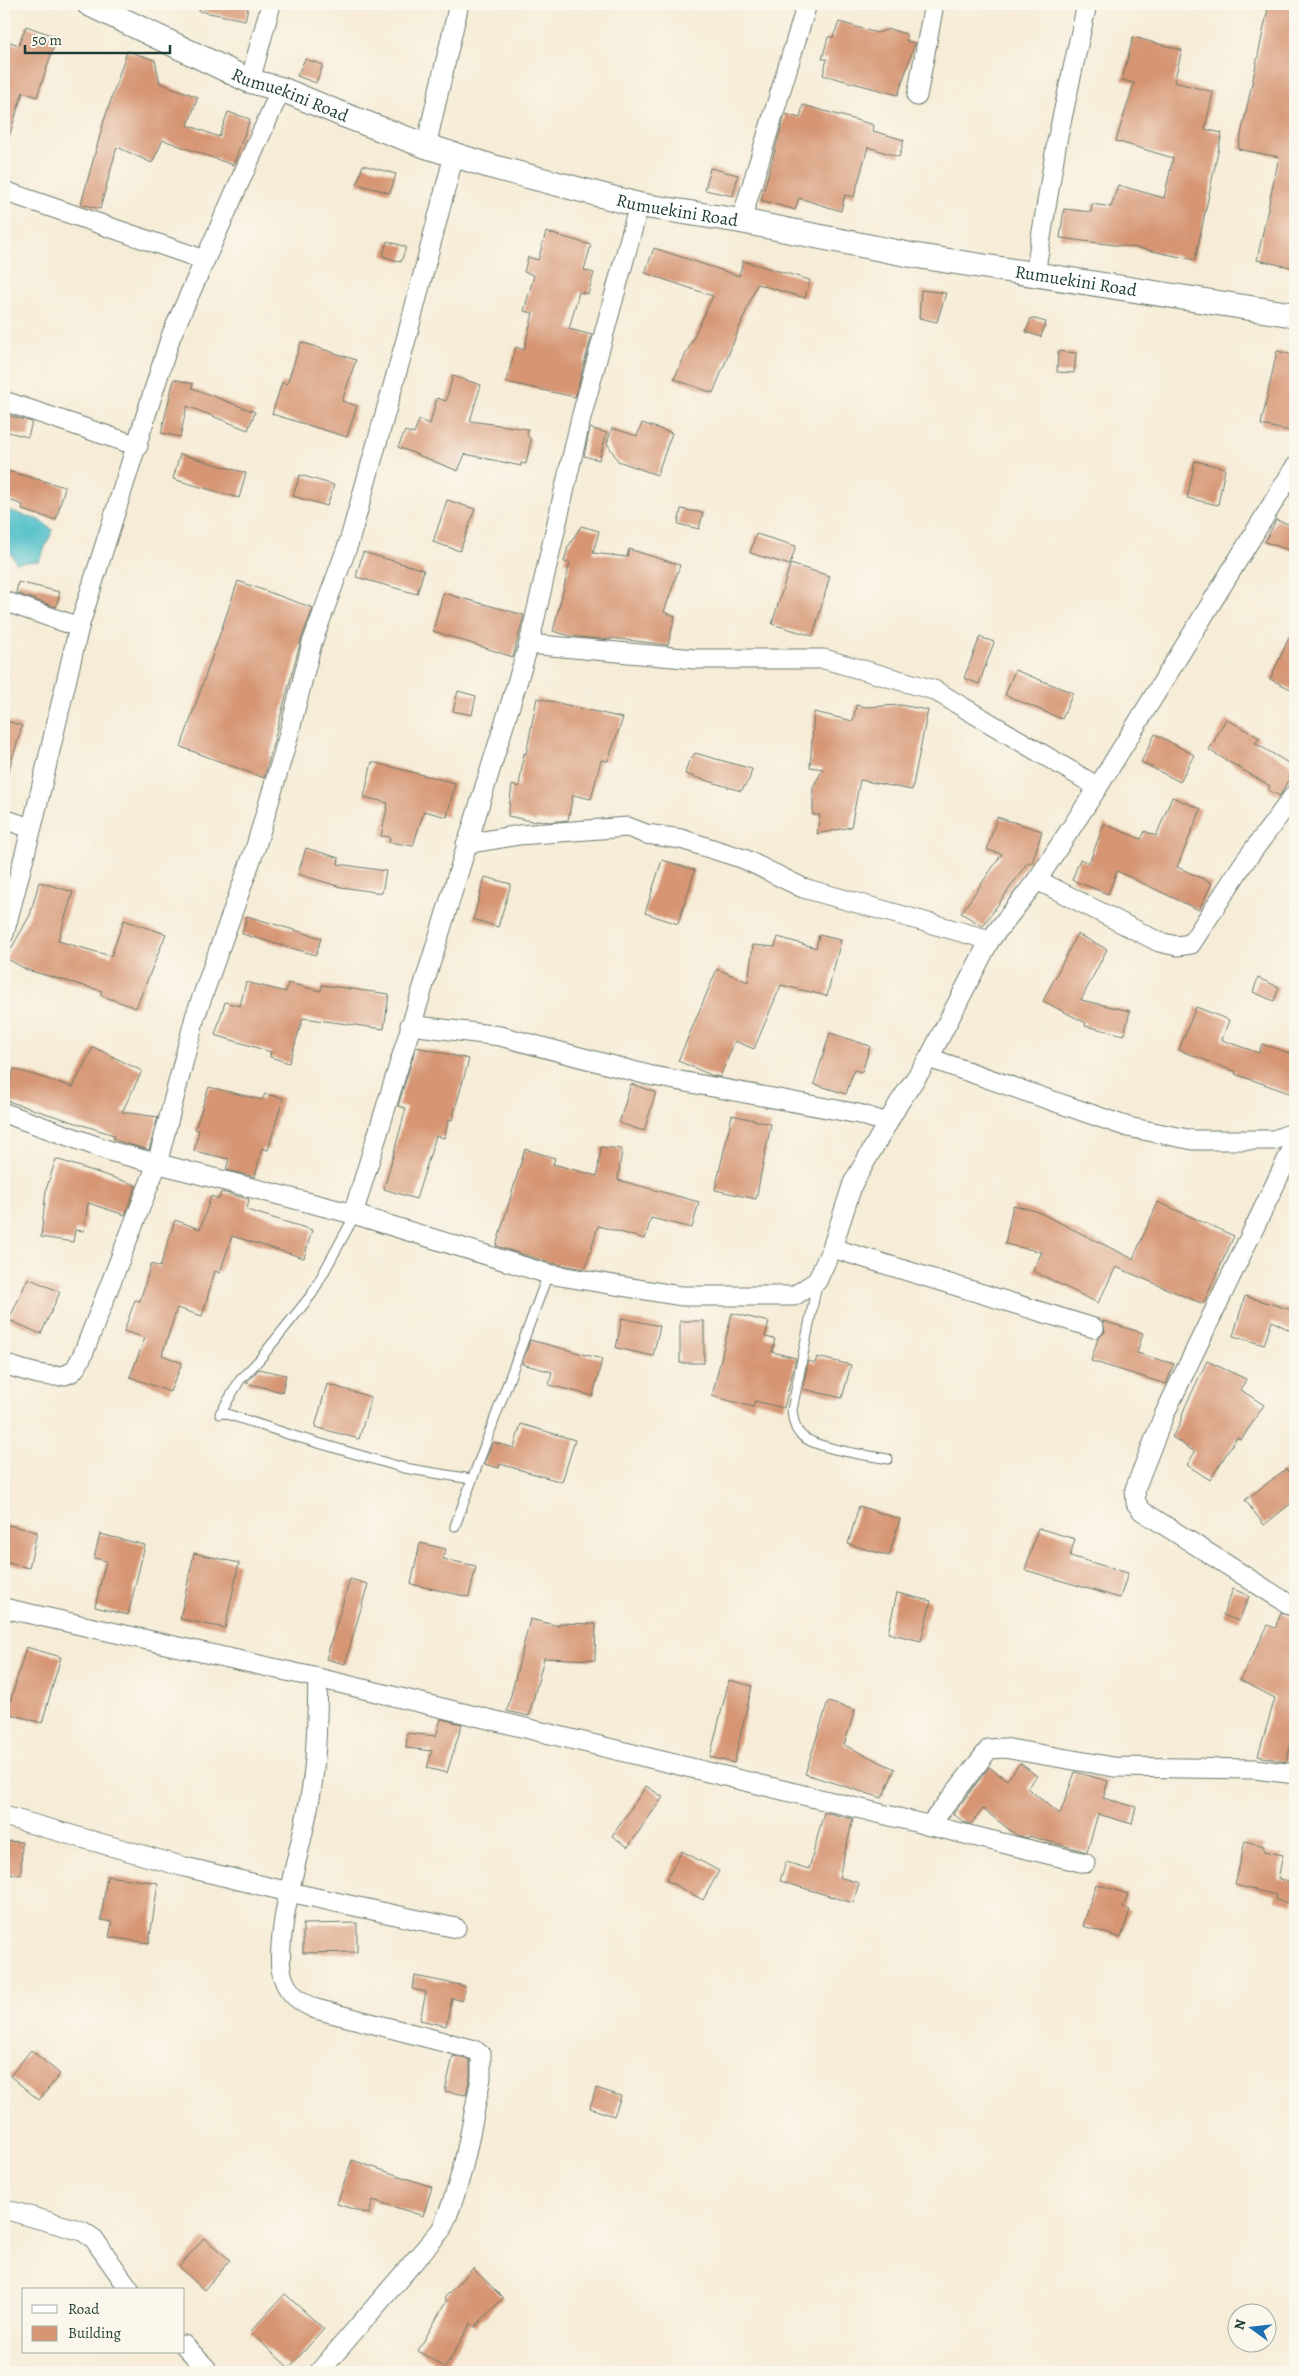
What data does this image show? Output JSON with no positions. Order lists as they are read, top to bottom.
{
  "streets": {
    "street": ["Rumuekini Road"]
  },
  "legend": ["Road", "Building"],
  "scale_bar": "50 m",
  "north": "left"
}
